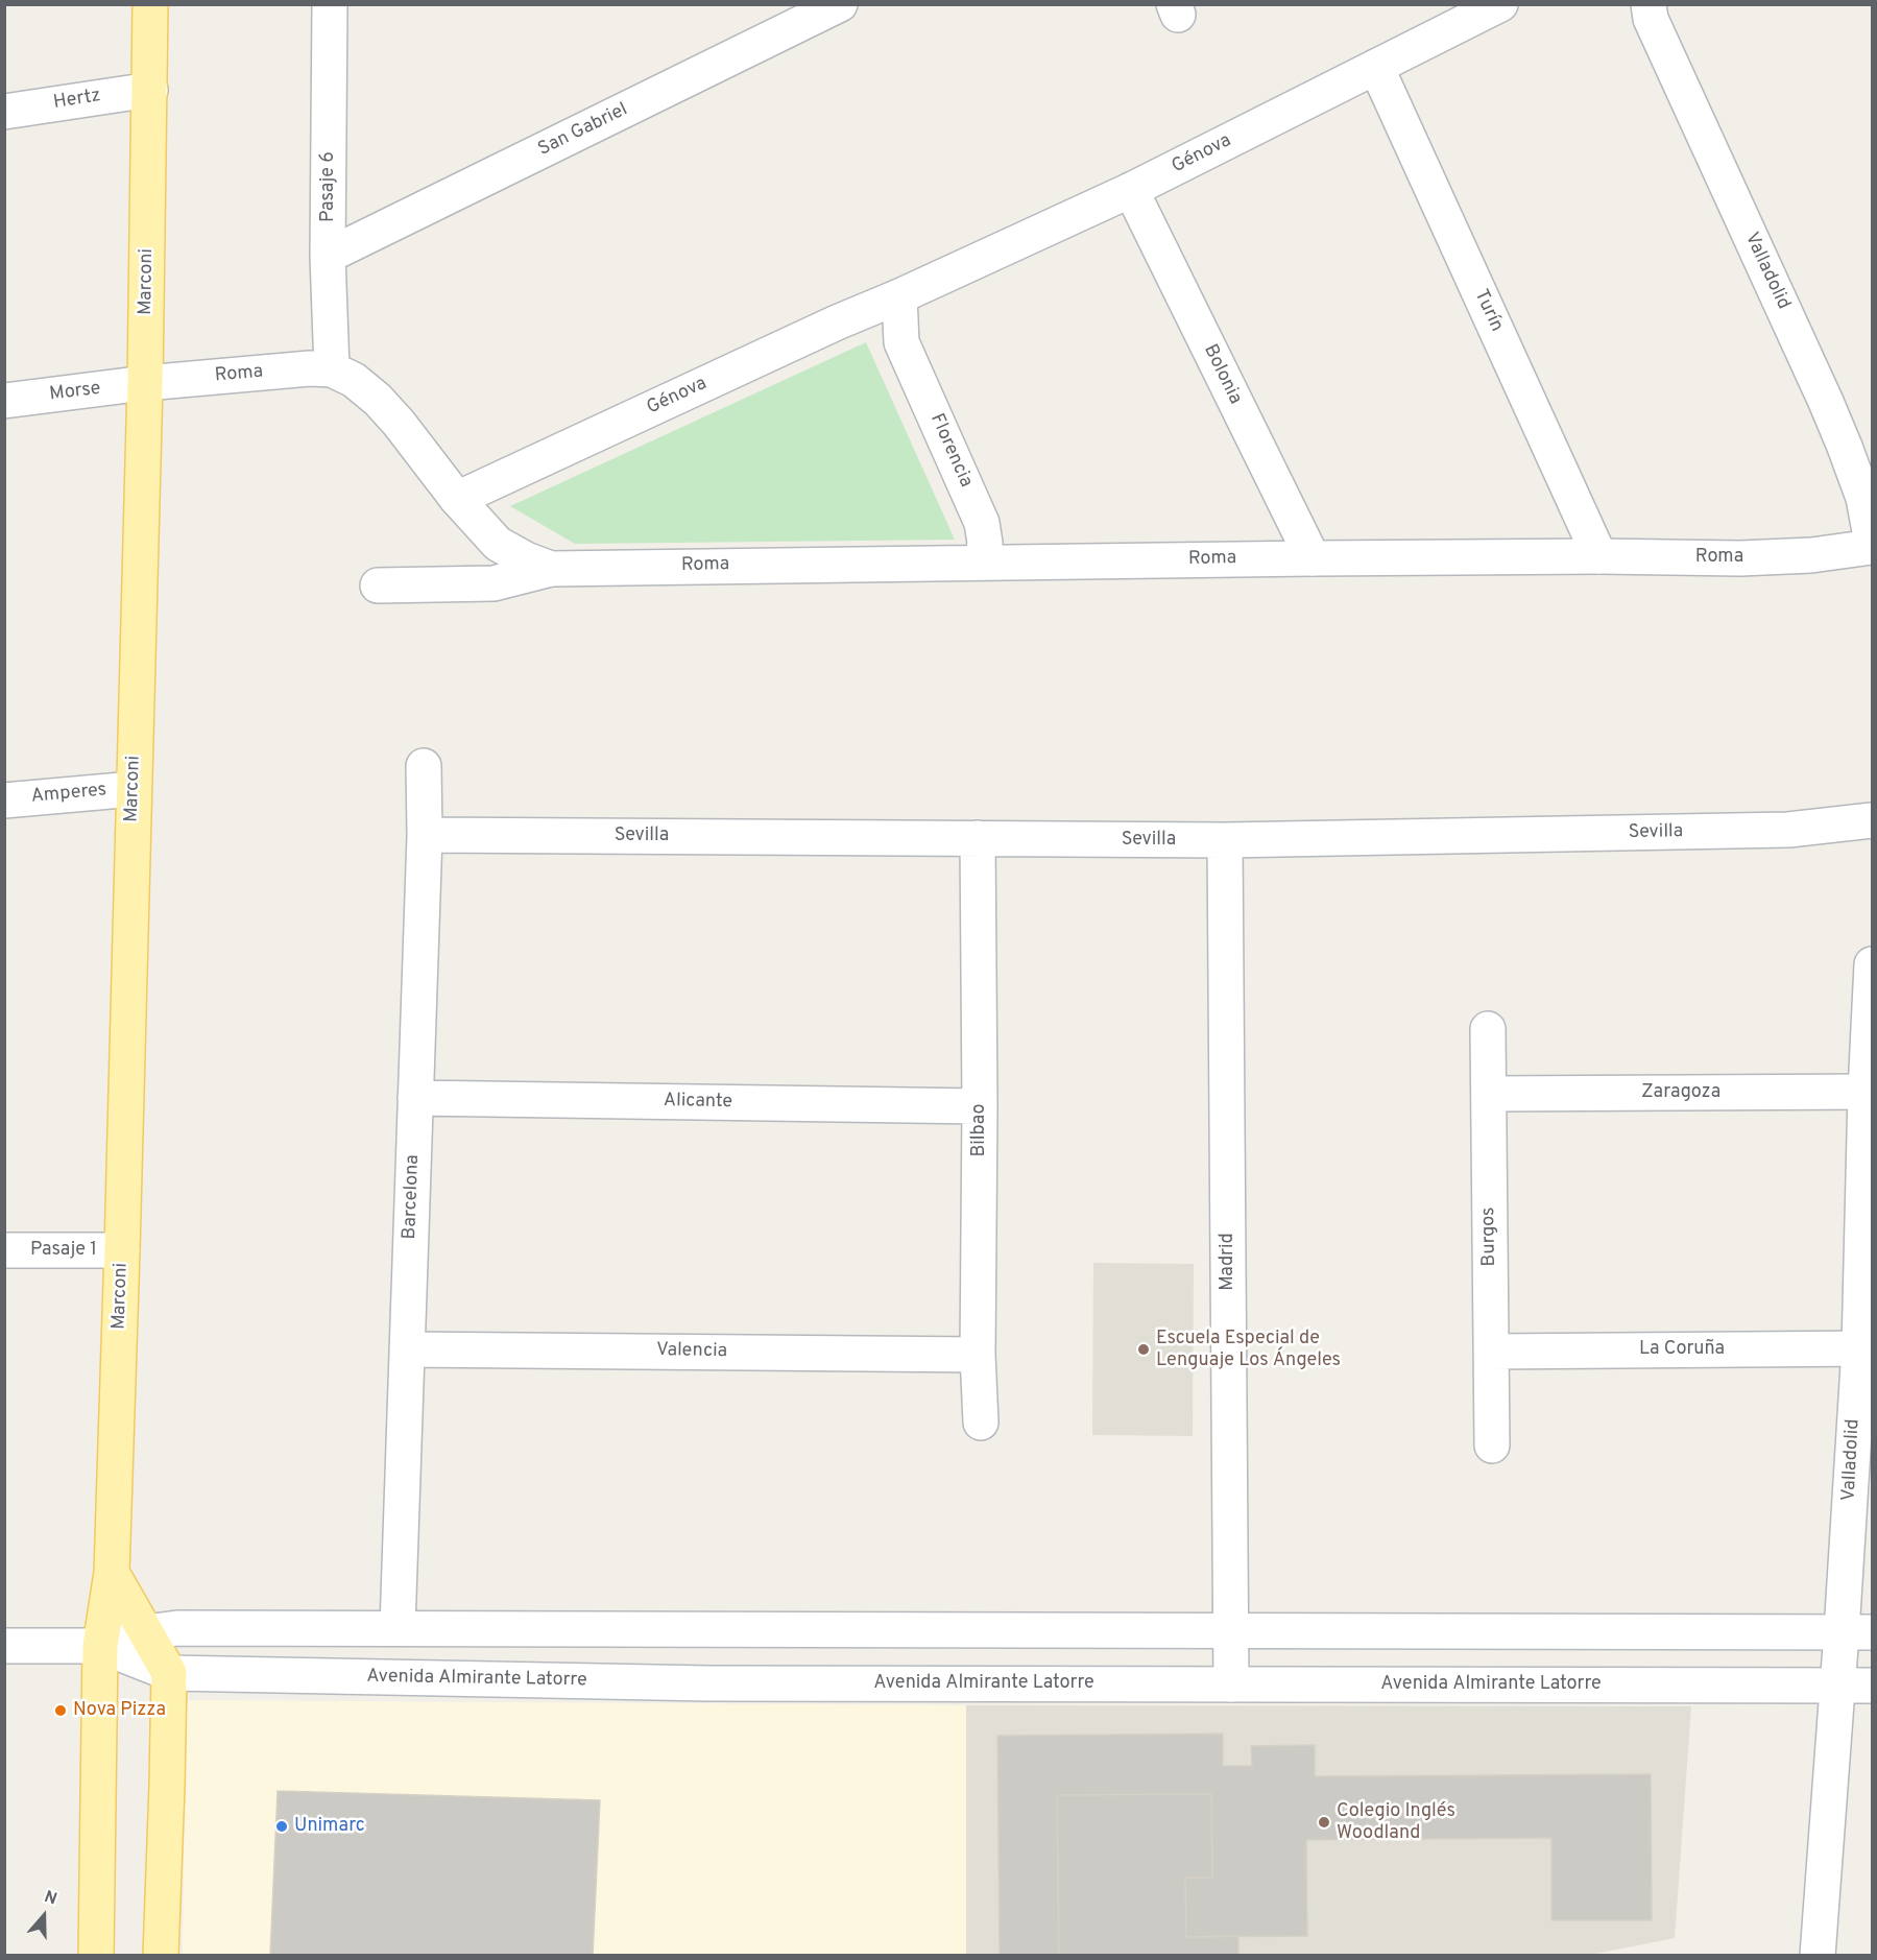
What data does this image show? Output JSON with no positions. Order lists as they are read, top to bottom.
{
  "streets": {
    "main road": ["Marconi"],
    "street": [
      "Hertz",
      "San Gabriel",
      "Génova",
      "Pasaje 6",
      "Valladolid",
      "Turín",
      "Roma",
      "Bolonia",
      "Morse",
      "Florencia",
      "Amperes",
      "Sevilla",
      "Zaragoza",
      "Alicante",
      "Bilbao",
      "Barcelona",
      "Burgos",
      "Pasaje 1",
      "Madrid",
      "La Coruña",
      "Valencia",
      "Avenida Almirante Latorre"
    ]
  },
  "crossings": [
    ["Hertz", "Marconi"],
    ["San Gabriel", "Pasaje 6"],
    ["Génova", "Turín"],
    ["Génova", "Roma"],
    ["Génova", "Bolonia"],
    ["Génova", "Florencia"],
    ["Pasaje 6", "Roma"],
    ["Valladolid", "Roma"],
    ["Valladolid", "Zaragoza"],
    ["Valladolid", "La Coruña"],
    ["Valladolid", "Avenida Almirante Latorre"],
    ["Marconi", "Roma"],
    ["Marconi", "Morse"],
    ["Marconi", "Amperes"],
    ["Marconi", "Pasaje 1"],
    ["Marconi", "Avenida Almirante Latorre"],
    ["Turín", "Roma"],
    ["Roma", "Bolonia"],
    ["Roma", "Morse"],
    ["Roma", "Florencia"],
    ["Sevilla", "Bilbao"],
    ["Sevilla", "Barcelona"],
    ["Sevilla", "Madrid"],
    ["Zaragoza", "Burgos"],
    ["Alicante", "Bilbao"],
    ["Alicante", "Barcelona"],
    ["Bilbao", "Valencia"],
    ["Barcelona", "Valencia"],
    ["Barcelona", "Avenida Almirante Latorre"],
    ["Burgos", "La Coruña"],
    ["Madrid", "Avenida Almirante Latorre"]
  ],
  "places": [
    "Escuela Especial de Lenguaje Los Ángeles",
    "Nova Pizza",
    "Colegio Inglés Woodland",
    "Unimarc"
  ],
  "north": "top"
}
